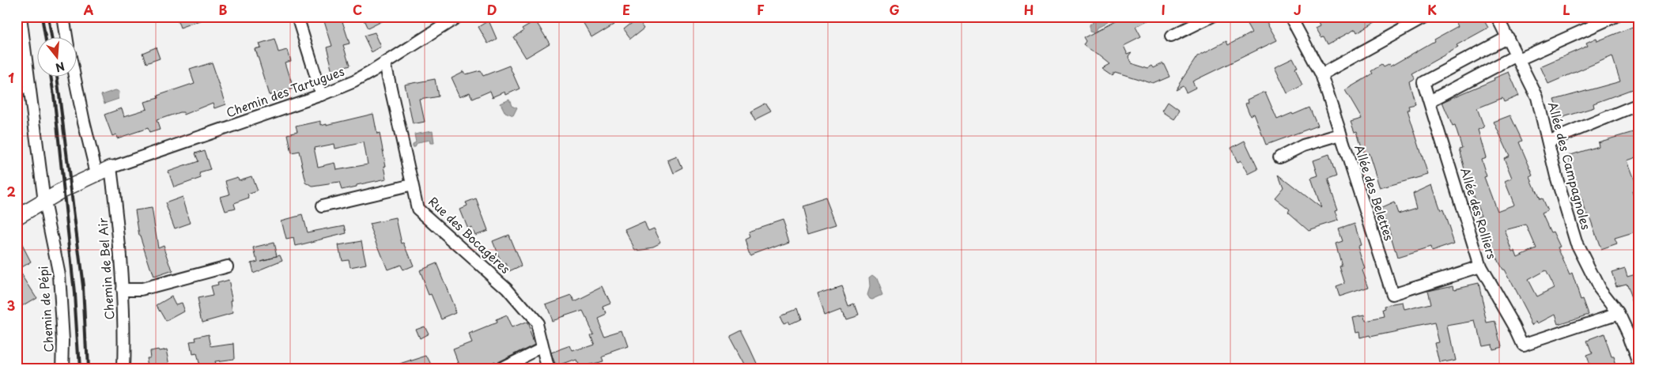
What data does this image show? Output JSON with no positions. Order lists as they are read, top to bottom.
{
  "streets": {
    "street": [
      "Chemin des Tartugues",
      "Allée des Campagnoles",
      "Allée des Belettes",
      "Allée des Rolliers",
      "Rue des Bocagères",
      "Chemin de Bel Air",
      "Chemin de Pépi"
    ]
  },
  "crossings": [
    ["Chemin des Tartugues", "Rue des Bocagères"],
    ["Chemin des Tartugues", "Chemin de Bel Air"],
    ["Allée des Campagnoles", "Allée des Rolliers"],
    ["Allée des Belettes", "Allée des Rolliers"]
  ],
  "north": "bottom",
  "grid": {
    "columns": [
      "A",
      "B",
      "C",
      "D",
      "E",
      "F",
      "G",
      "H",
      "I",
      "J",
      "K",
      "L"
    ],
    "rows": ["1", "2", "3"]
  }
}
